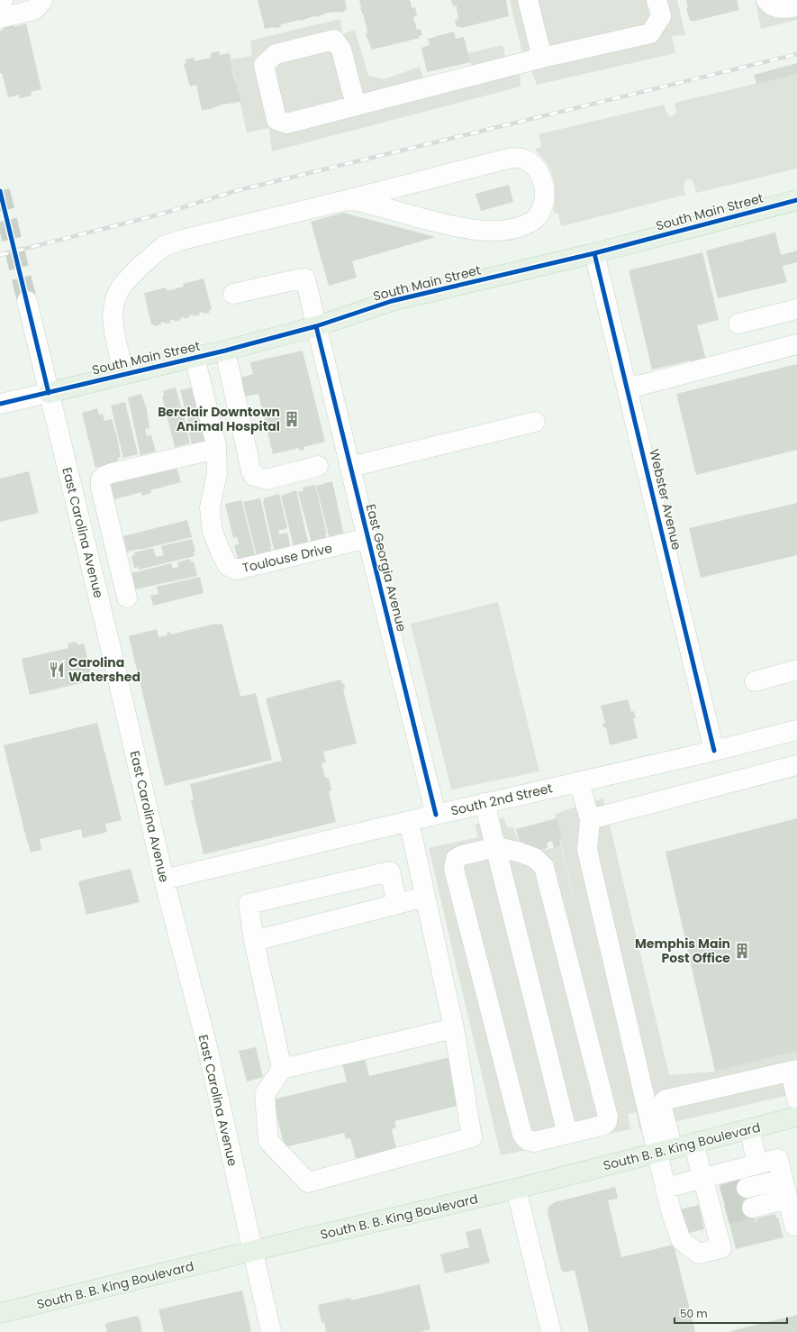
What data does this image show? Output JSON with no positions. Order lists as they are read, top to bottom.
{
  "streets": {
    "main road": ["South Main Street", "South B. B. King Boulevard"],
    "street": [
      "Webster Avenue",
      "East Carolina Avenue",
      "Toulouse Drive",
      "East Georgia Avenue",
      "South 2nd Street"
    ]
  },
  "crossings": [
    ["South Main Street", "Webster Avenue"],
    ["South Main Street", "East Carolina Avenue"],
    ["South Main Street", "Toulouse Drive"],
    ["South Main Street", "East Georgia Avenue"],
    ["Webster Avenue", "South 2nd Street"],
    ["East Carolina Avenue", "South 2nd Street"],
    ["East Carolina Avenue", "South B. B. King Boulevard"],
    ["Toulouse Drive", "East Georgia Avenue"],
    ["East Georgia Avenue", "South 2nd Street"]
  ],
  "places": {
    "building": ["Berclair Downtown Animal Hospital", "Memphis Main Post Office"],
    "restaurant": ["Carolina Watershed"]
  },
  "scale_bar": "50 m"
}
